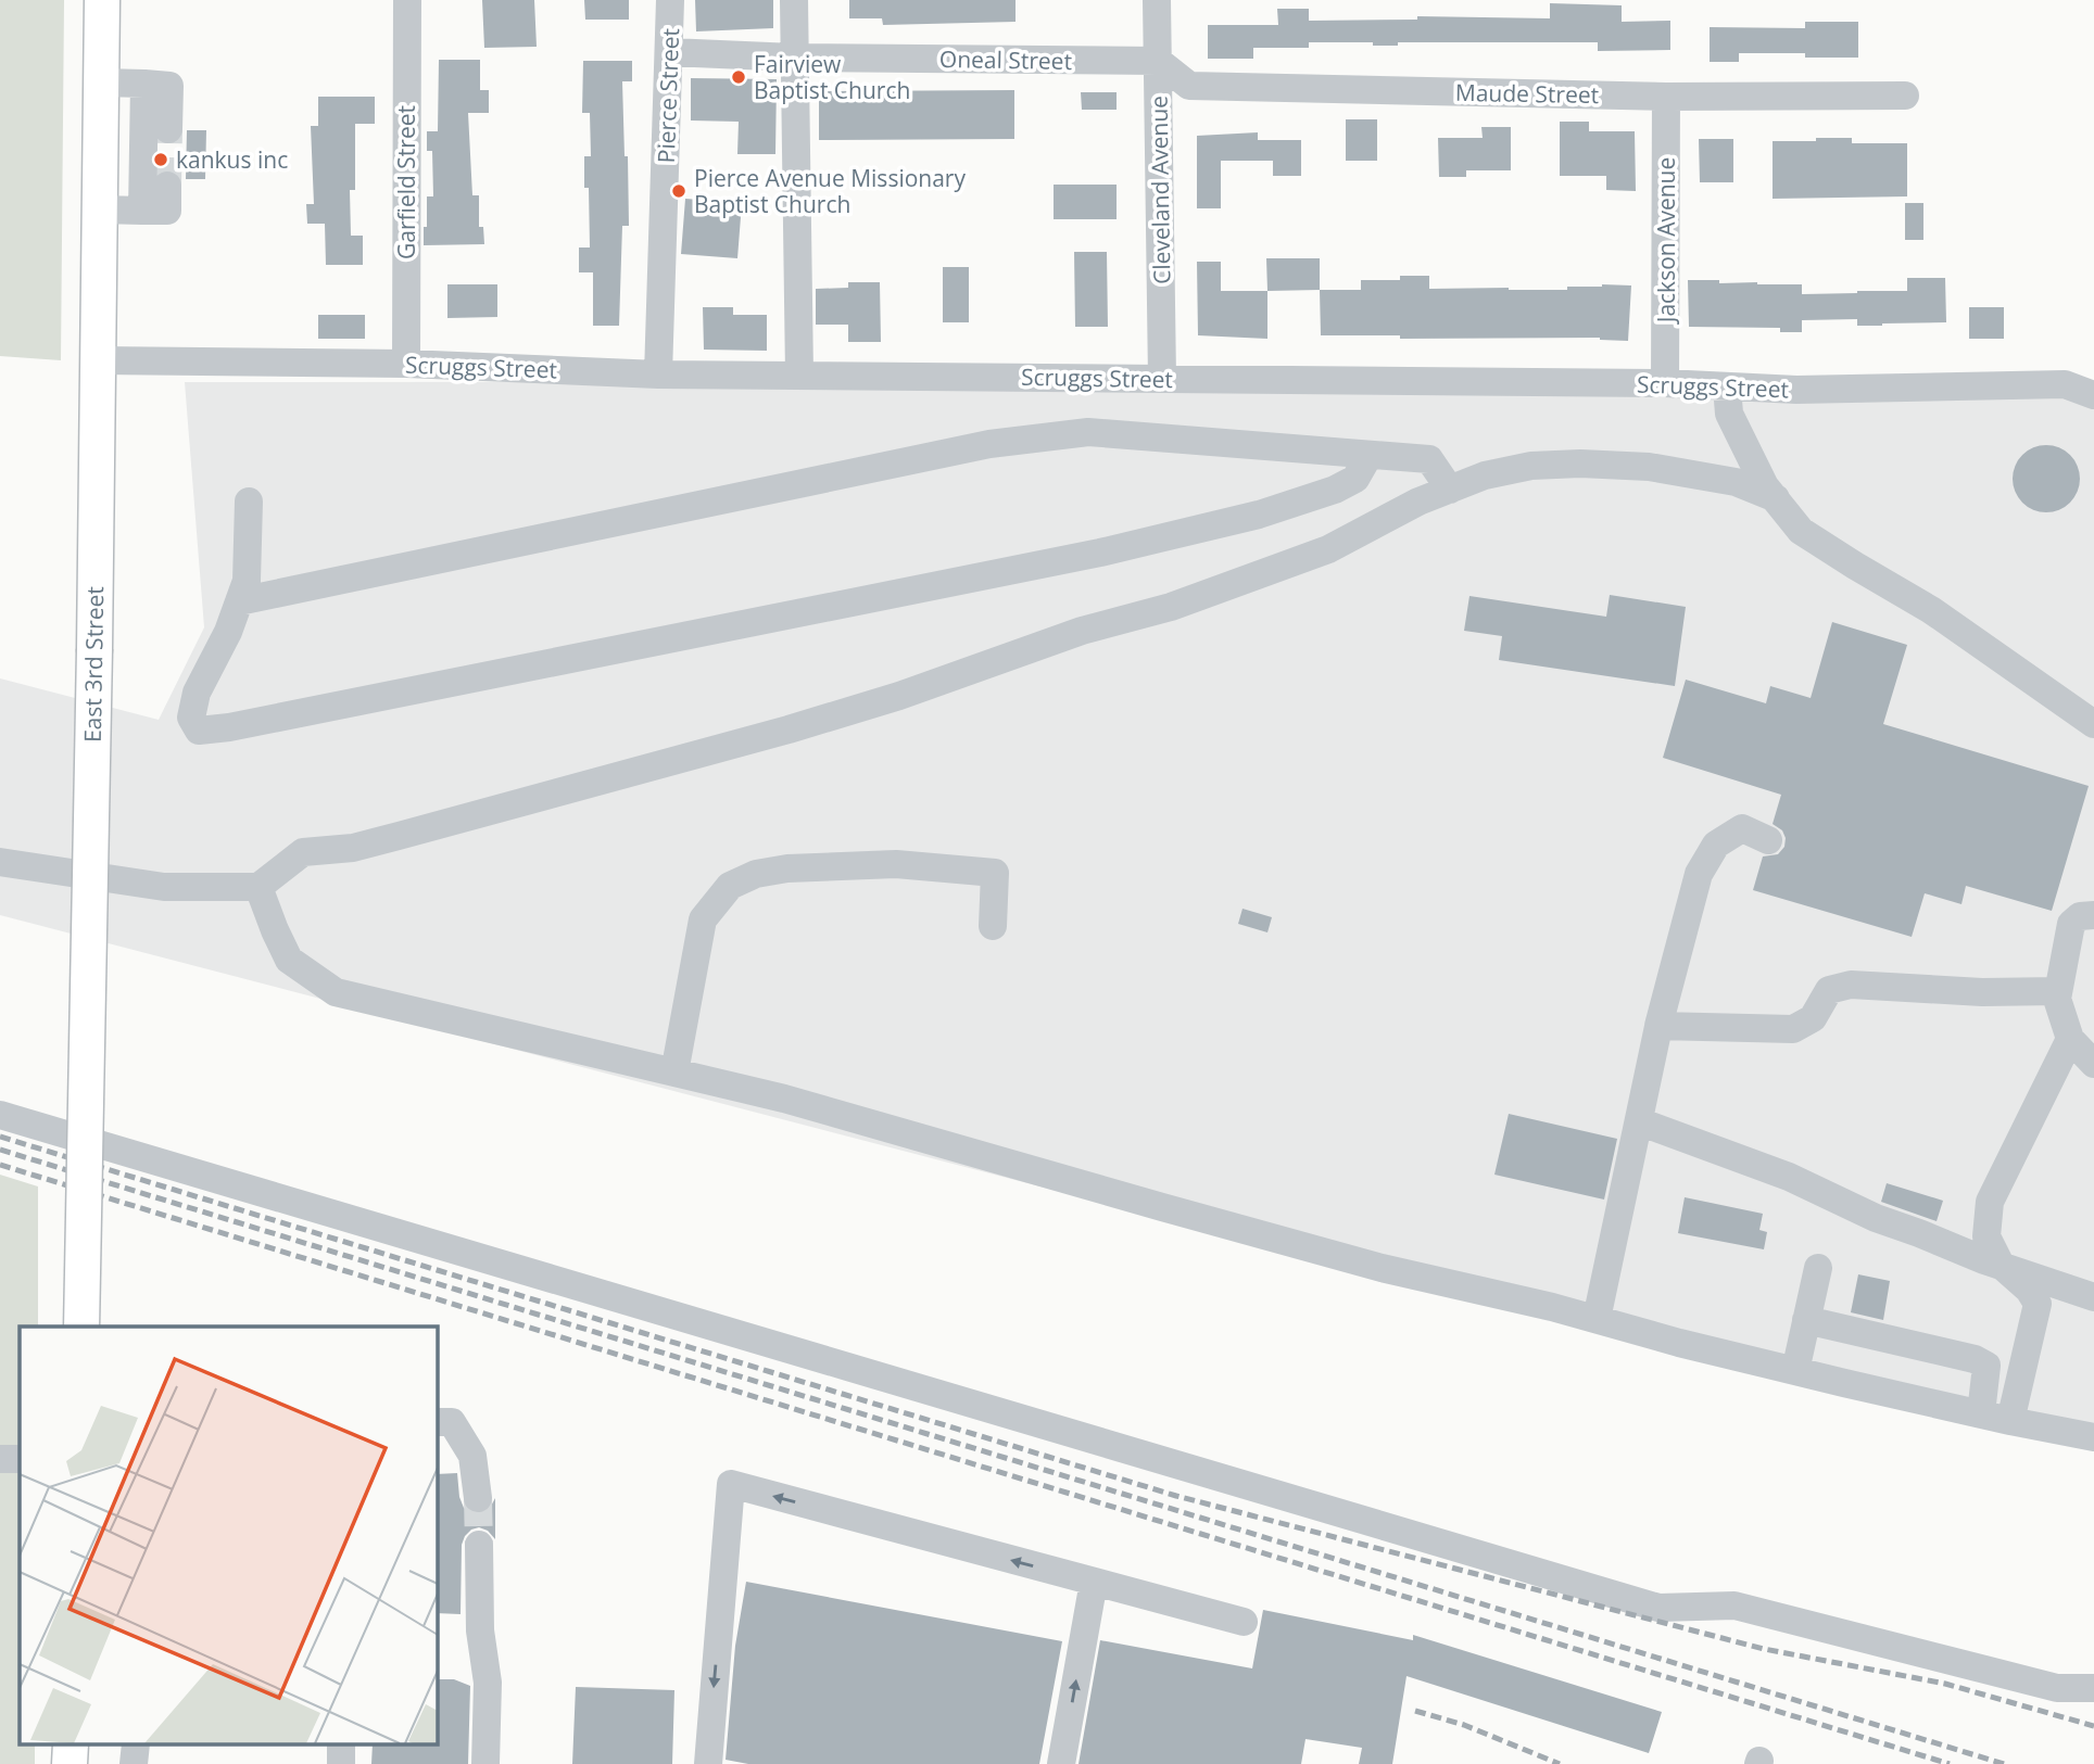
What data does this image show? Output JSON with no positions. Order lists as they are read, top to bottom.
{
  "streets": {
    "main road": ["East 3rd Street"],
    "street": [
      "Oneal Street",
      "Maude Street",
      "Pierce Street",
      "Garfield Street",
      "Cleveland Avenue",
      "Jackson Avenue",
      "Scruggs Street"
    ]
  },
  "crossings": [
    ["Oneal Street", "Maude Street"],
    ["Oneal Street", "Pierce Street"],
    ["Oneal Street", "Cleveland Avenue"],
    ["Maude Street", "Cleveland Avenue"],
    ["Maude Street", "Jackson Avenue"],
    ["Pierce Street", "Scruggs Street"],
    ["Garfield Street", "Scruggs Street"],
    ["Cleveland Avenue", "Scruggs Street"],
    ["Jackson Avenue", "Scruggs Street"],
    ["Scruggs Street", "East 3rd Street"]
  ],
  "places": ["Fairview Baptist Church", "kankus inc", "Pierce Avenue Missionary Baptist Church"]
}
